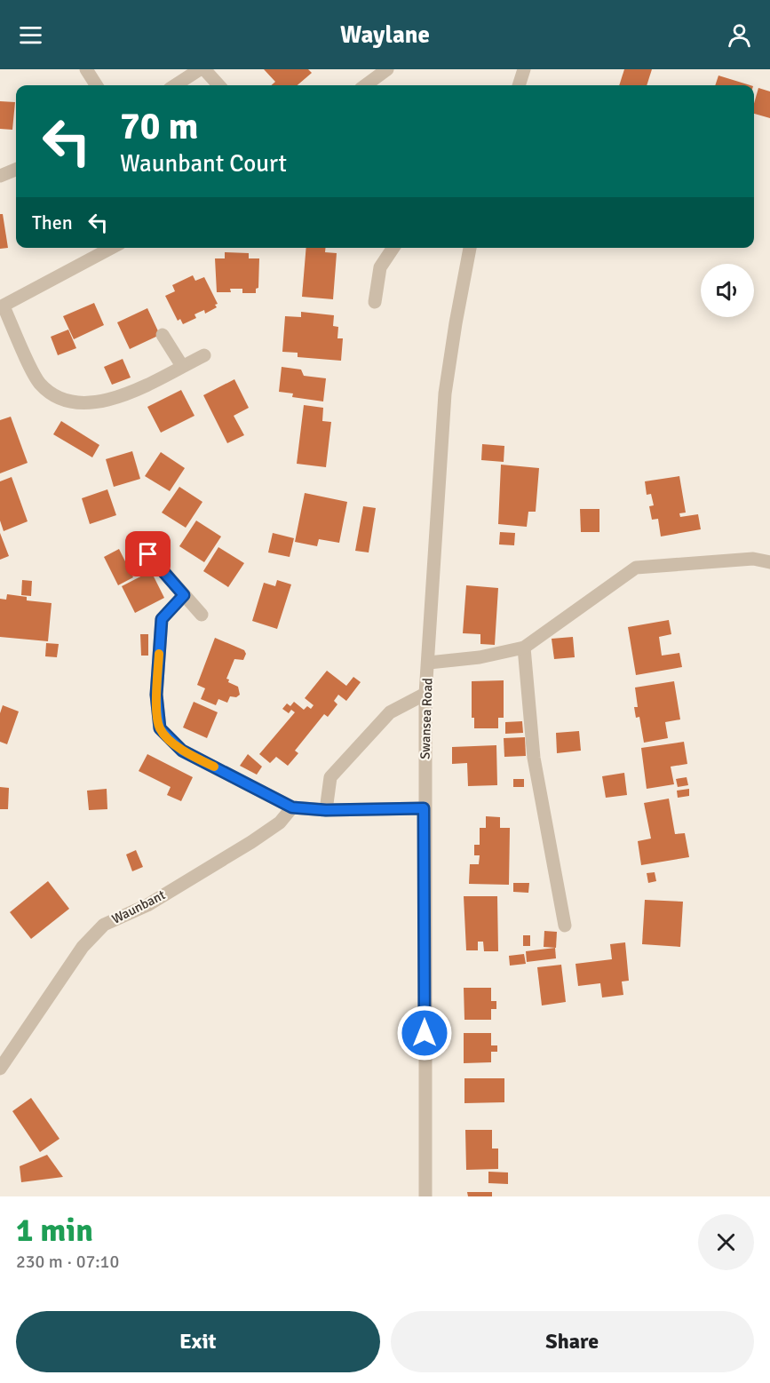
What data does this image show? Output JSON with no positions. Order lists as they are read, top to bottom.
{
  "streets": {
    "street": ["Swansea Road", "Waunbant"]
  },
  "page": {
    "header": "Waylane",
    "turn": ["70 m", "Waunbant Court"],
    "then": "Then",
    "heading": ["1 min", "230 m · 07:10"],
    "buttons": ["Exit", "Share"]
  }
}
